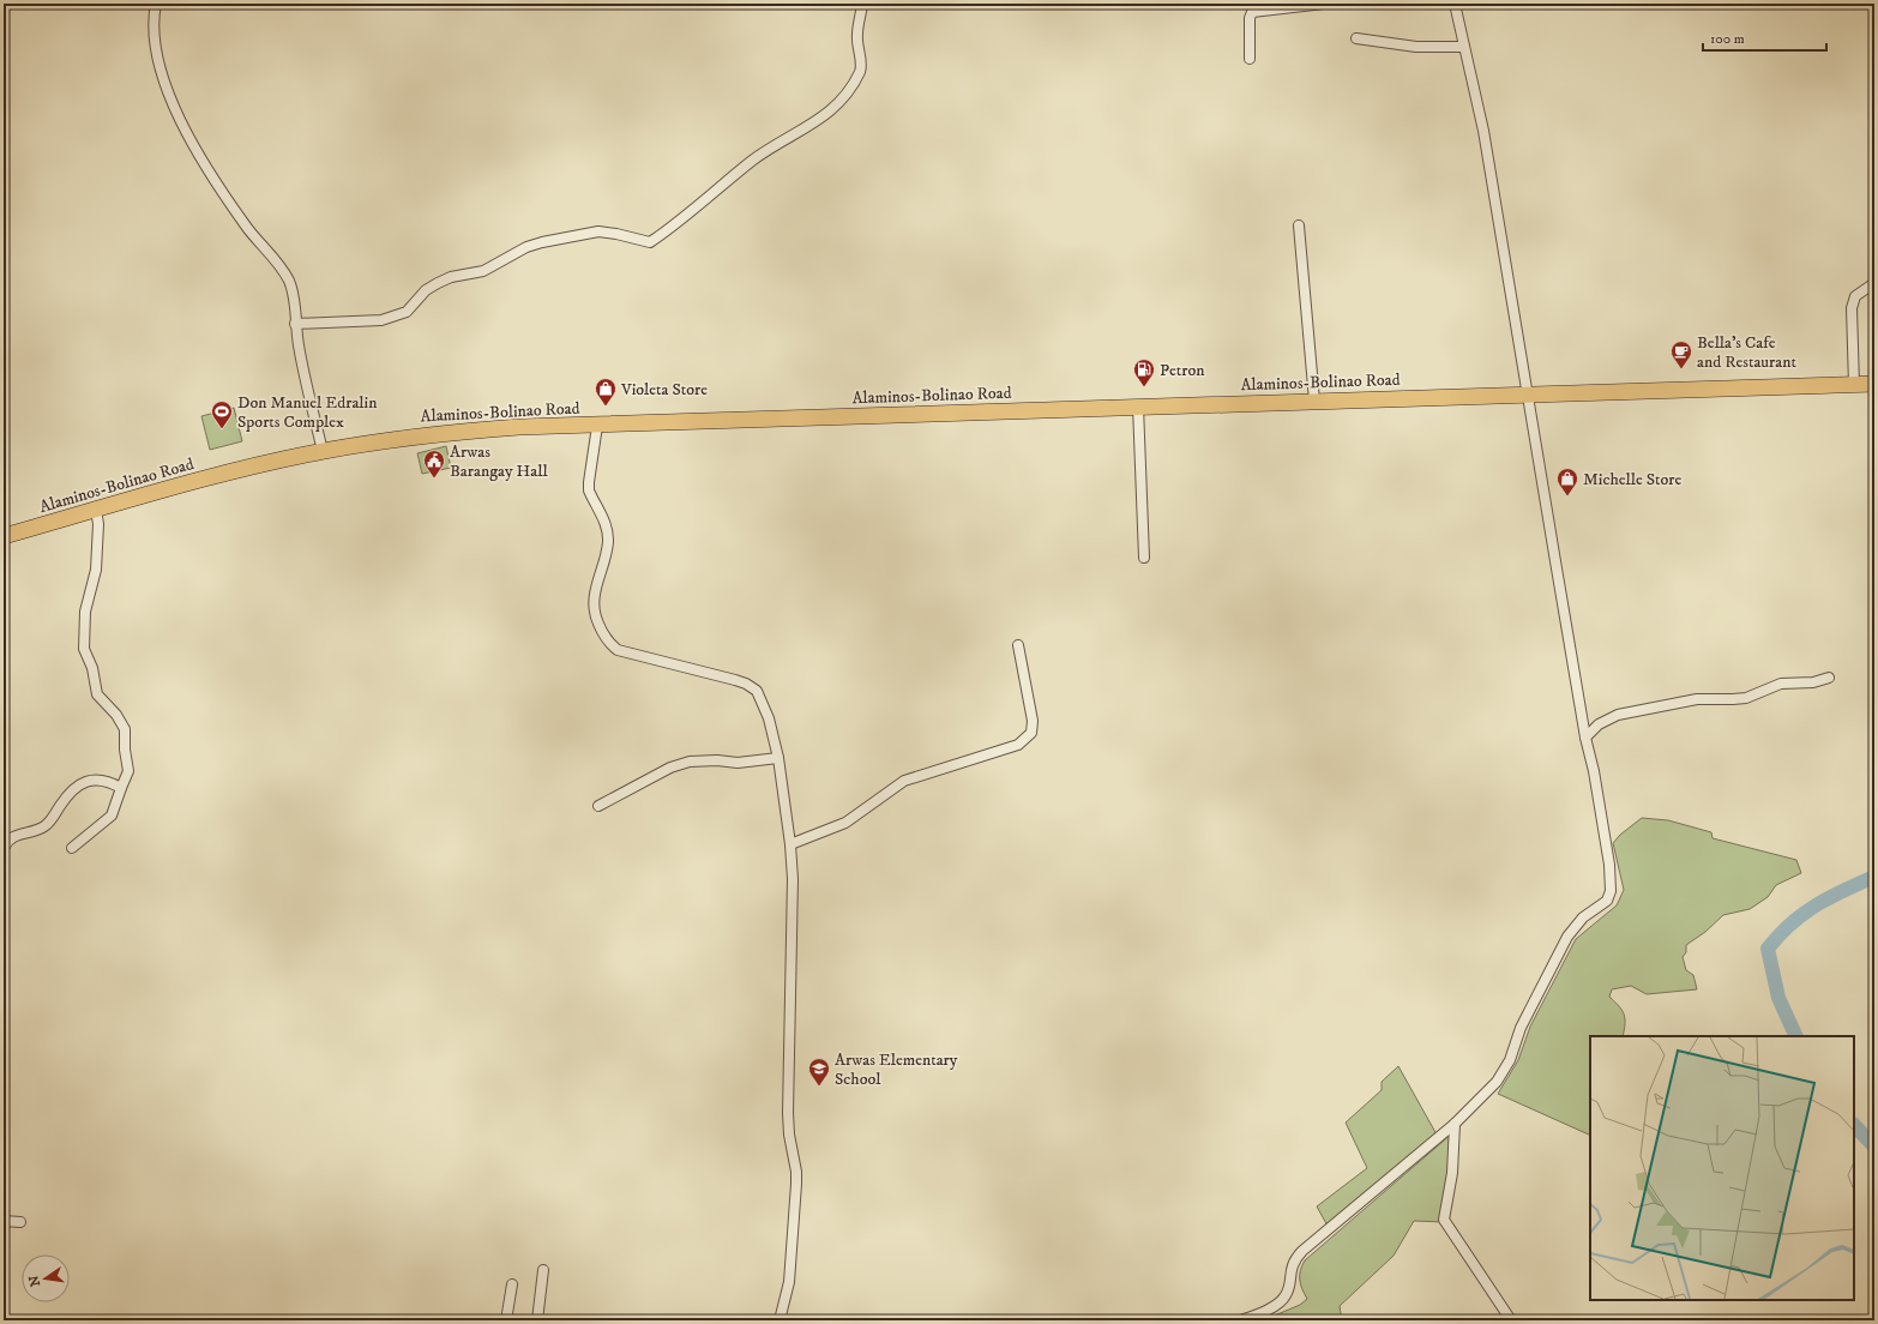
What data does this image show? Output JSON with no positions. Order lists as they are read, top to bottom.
{
  "streets": {
    "main road": ["Alaminos-Bolinao Road"]
  },
  "places": {
    "cafe": ["Bella’s Cafe and Restaurant"],
    "fuel station": ["Petron"],
    "shop": ["Violeta Store", "Michelle Store"],
    "sports": ["Don Manuel Edralin Sports Complex"],
    "public building": ["Arwas Barangay Hall"],
    "school or university": ["Arwas Elementary School"]
  },
  "scale_bar": "100 m",
  "north": "left"
}
